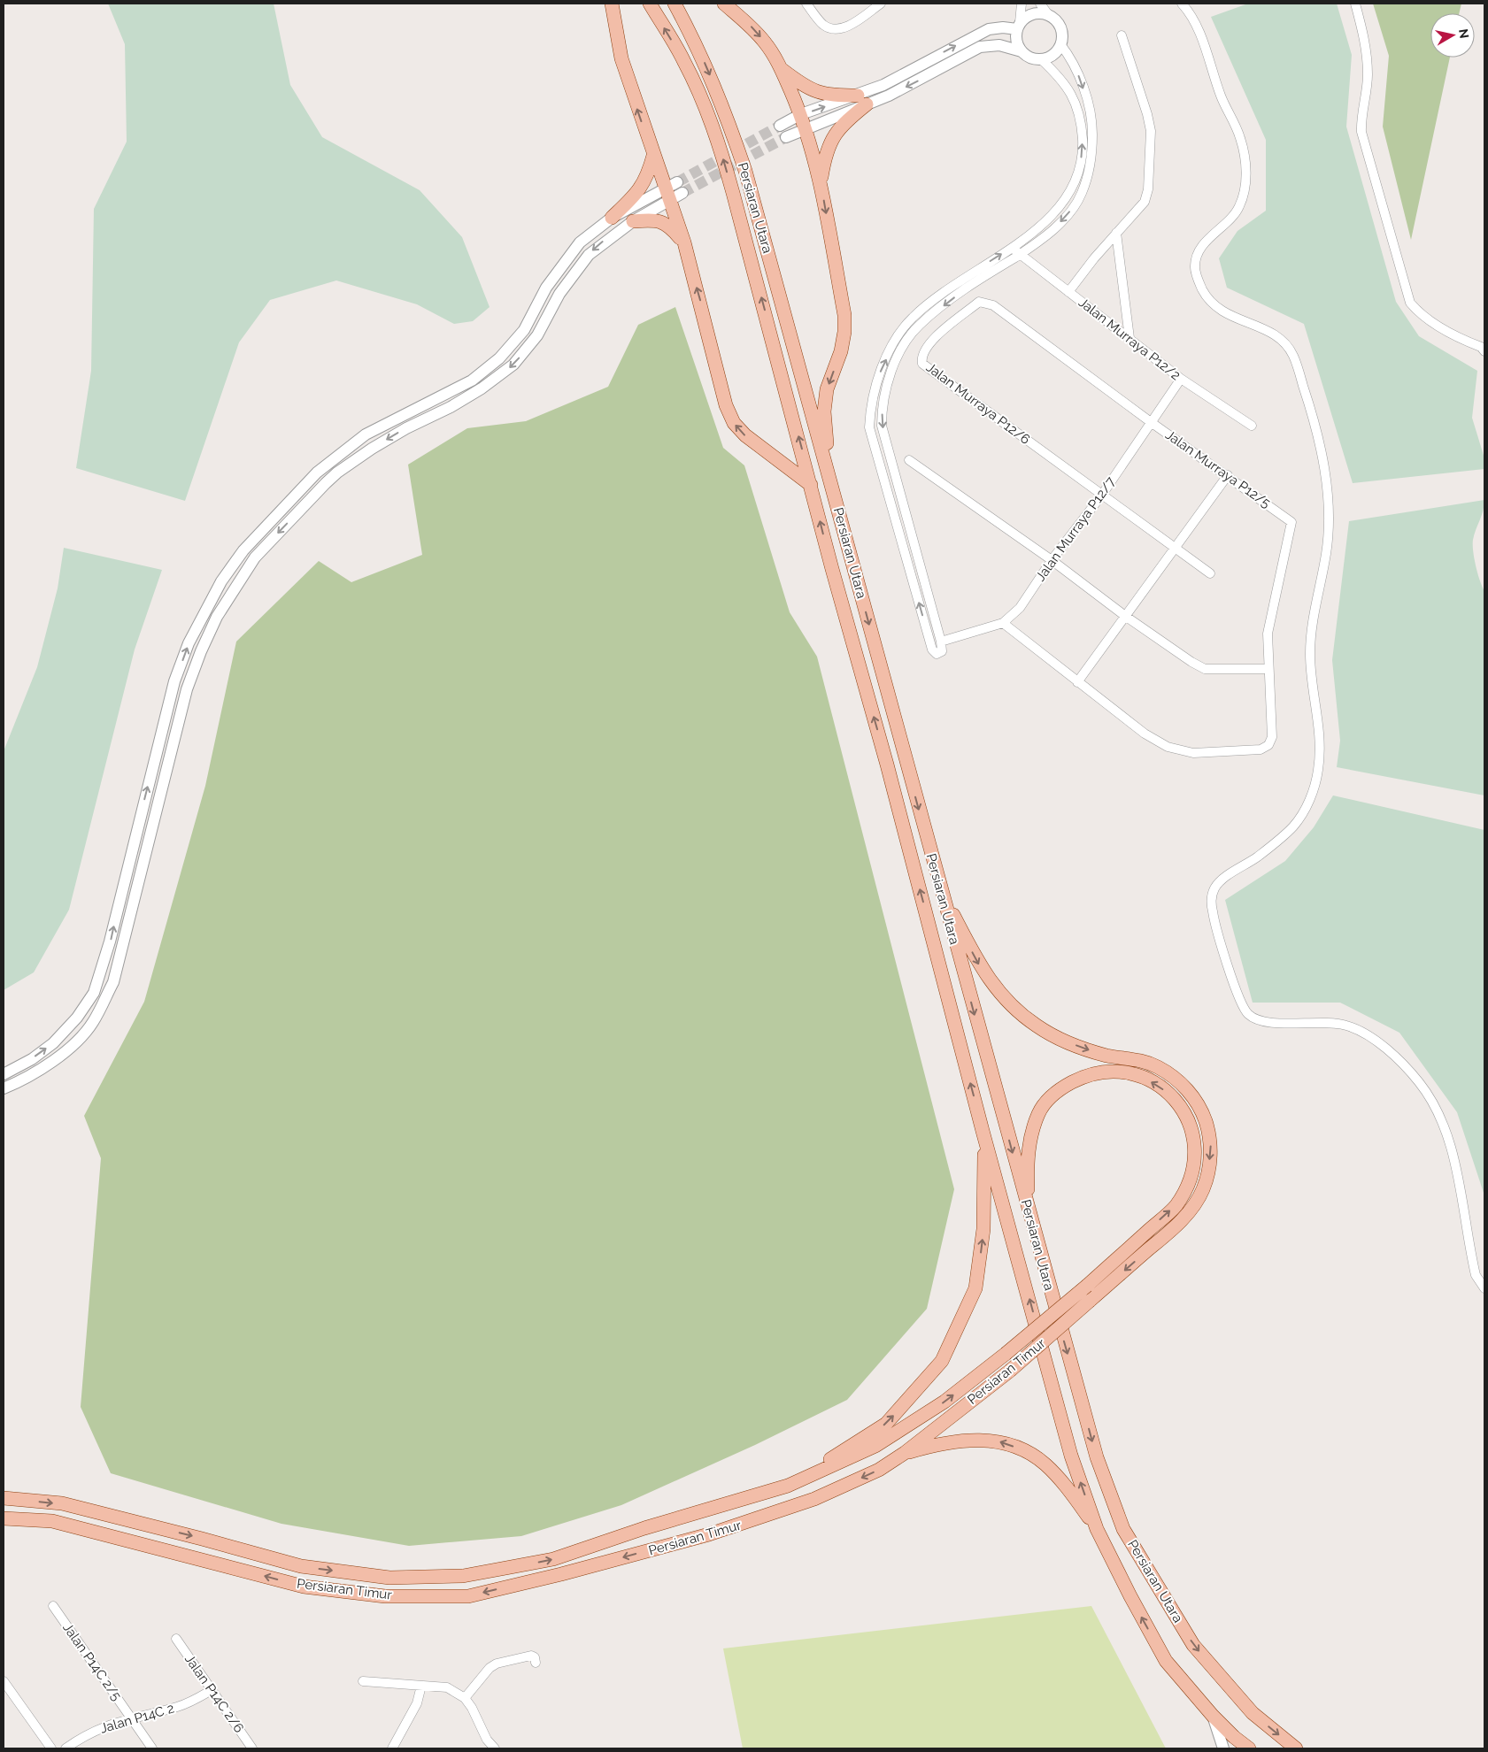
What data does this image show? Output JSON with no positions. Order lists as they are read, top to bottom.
{
  "streets": {
    "main road": ["Persiaran Utara", "Persiaran Timur"],
    "street": [
      "Jalan Murraya P12/2",
      "Jalan Murraya P12/6",
      "Jalan Murraya P12/5",
      "Jalan Murraya P12/7",
      "Jalan P14C 2/5",
      "Jalan P14C 2/6",
      "Jalan P14C 2"
    ]
  },
  "crossings": [
    ["Persiaran Utara", "Persiaran Timur"],
    ["Jalan Murraya P12/2", "Jalan Murraya P12/7"],
    ["Jalan Murraya P12/6", "Jalan Murraya P12/5"],
    ["Jalan Murraya P12/6", "Jalan Murraya P12/7"],
    ["Jalan Murraya P12/5", "Jalan Murraya P12/7"],
    ["Jalan P14C 2/5", "Jalan P14C 2"],
    ["Jalan P14C 2/6", "Jalan P14C 2"]
  ],
  "north": "right"
}
